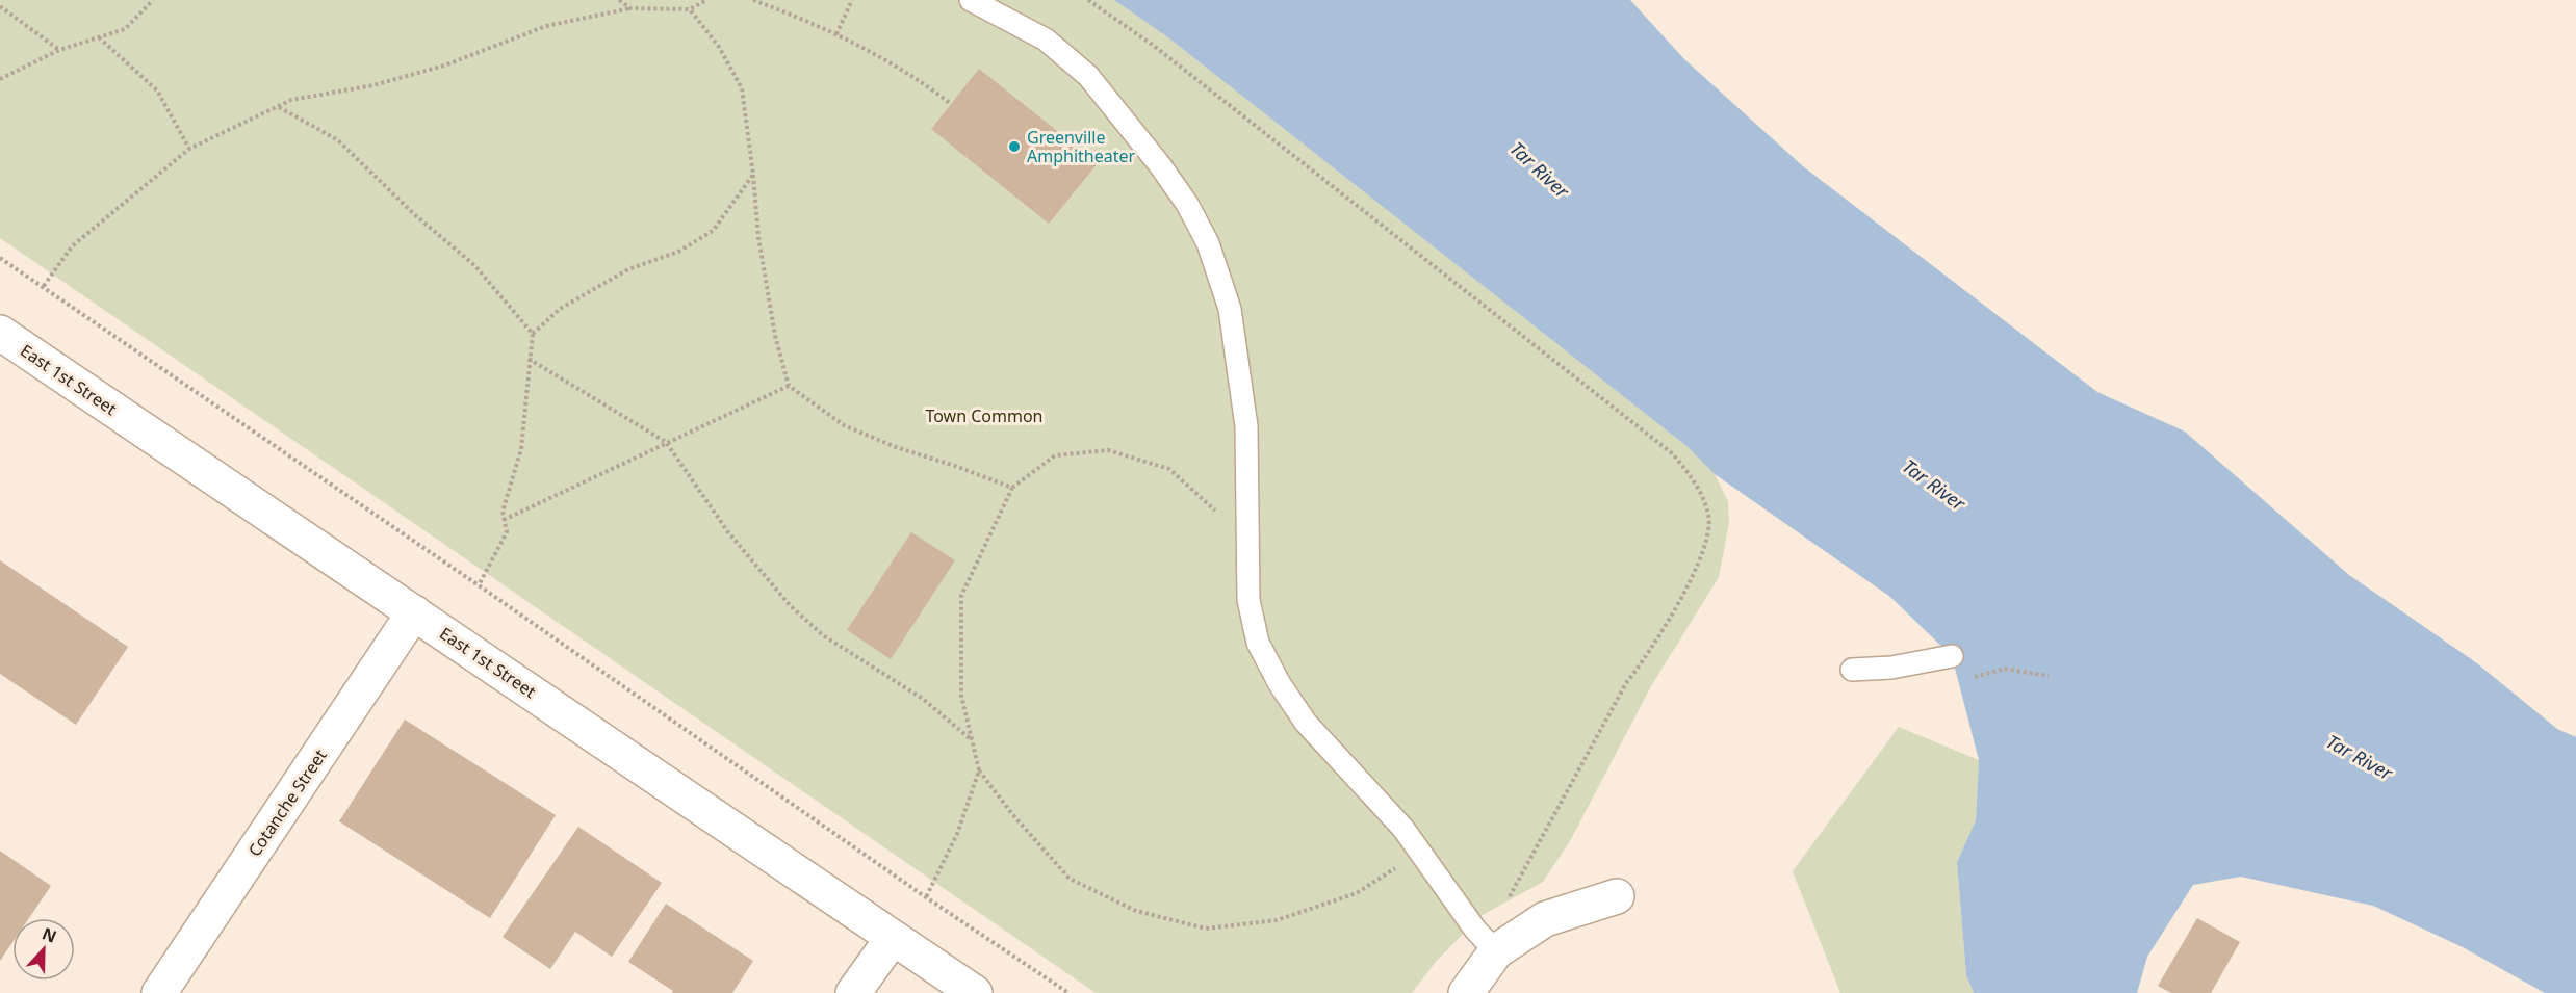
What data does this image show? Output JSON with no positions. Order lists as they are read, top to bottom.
{
  "streets": {
    "street": ["East 1st Street", "Cotanche Street"]
  },
  "crossings": [
    ["East 1st Street", "Cotanche Street"]
  ],
  "water": ["Tar River"],
  "parks": ["Town Common"],
  "places": ["Greenville Amphitheater"],
  "north": "top"
}
